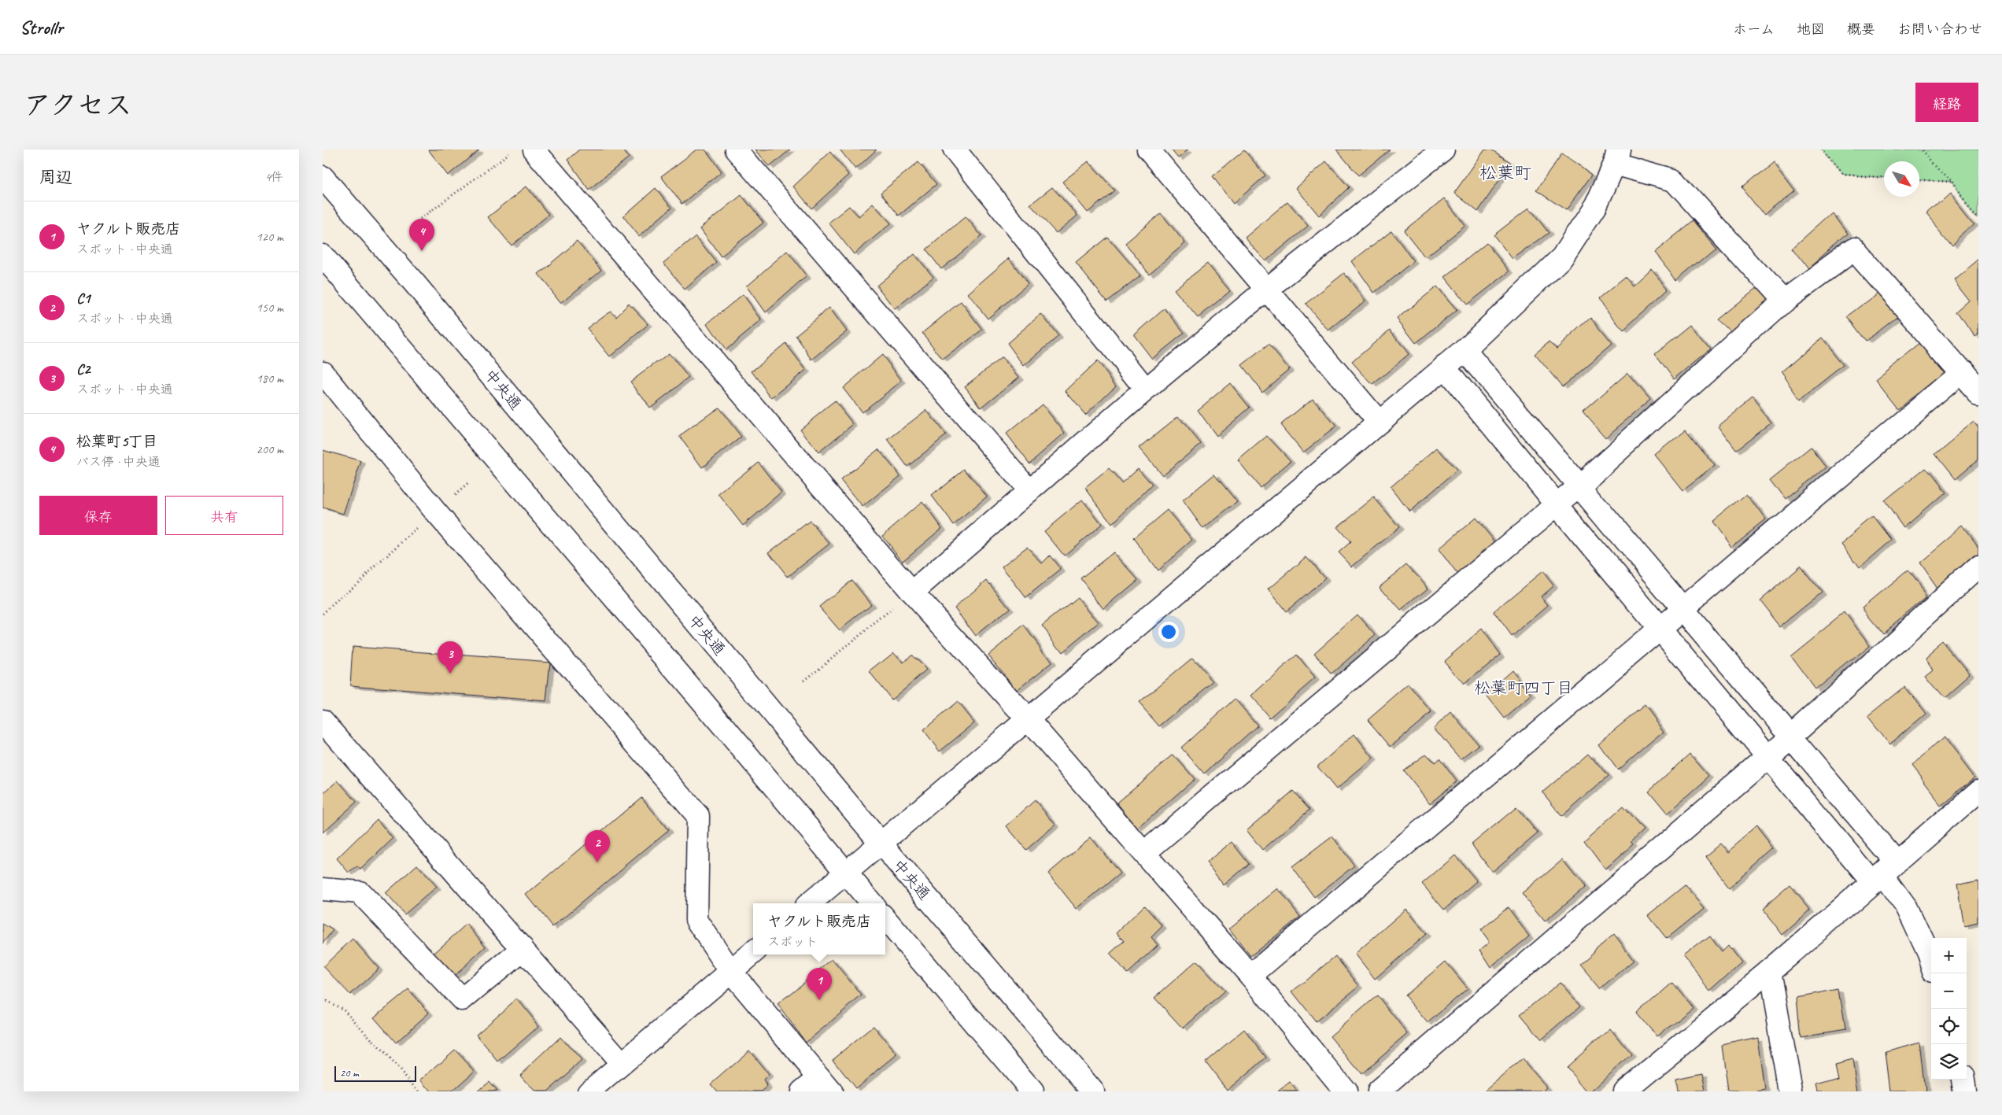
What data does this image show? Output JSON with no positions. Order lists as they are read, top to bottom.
{
  "streets": {
    "street": ["中央通"]
  },
  "districts": ["松葉町", "松葉町四丁目"],
  "scale_bar": "20 m",
  "north": "bottom right",
  "page": {
    "header": "Strollr",
    "nav": [
      "ホーム",
      "地図",
      "概要",
      "お問い合わせ"
    ],
    "title": "アクセス",
    "buttons": [
      "経路",
      ["保存", "共有"]
    ],
    "heading": ["周辺", "4件"],
    "list": [
      {
        "mark": "1",
        "name": "ヤクルト販売店",
        "note": "スポット · 中央通",
        "value": "120 m"
      },
      {
        "mark": "2",
        "name": "C1",
        "note": "スポット · 中央通",
        "value": "150 m"
      },
      {
        "mark": "3",
        "name": "C2",
        "note": "スポット · 中央通",
        "value": "180 m"
      },
      {
        "mark": "4",
        "name": "松葉町5丁目",
        "note": "バス停 · 中央通",
        "value": "200 m"
      }
    ],
    "pins": [
      "4",
      "3",
      "2",
      "1"
    ],
    "popup": ["ヤクルト販売店", "スポット"],
    "map_buttons": ["+", "−"],
    "scale": "20 m"
  }
}
